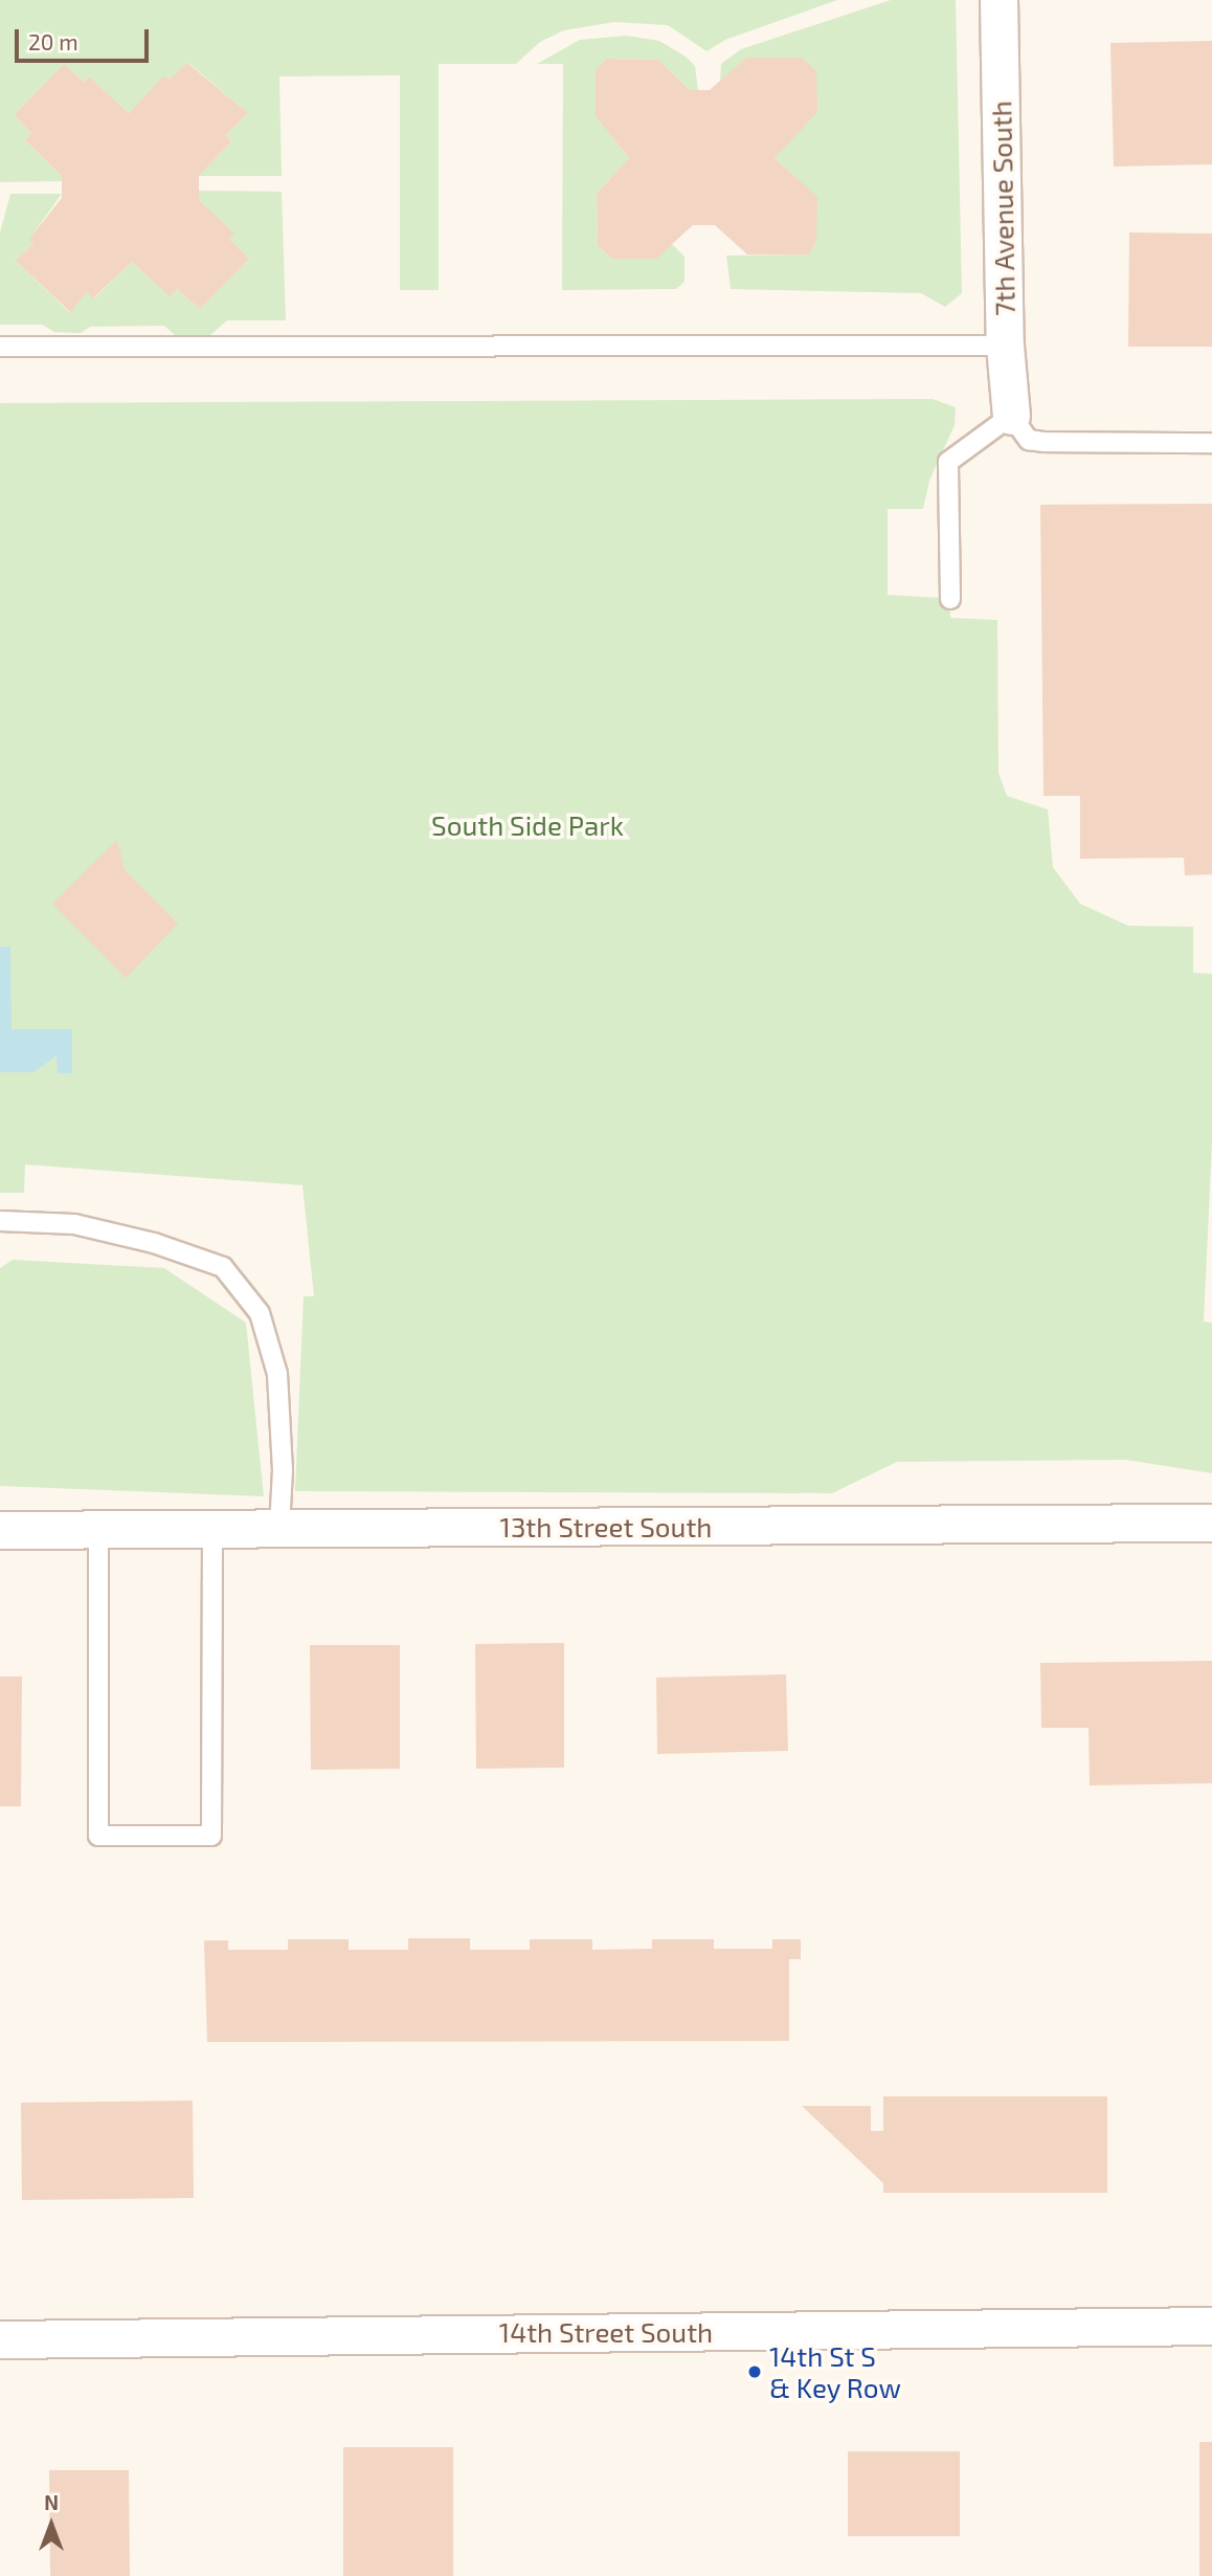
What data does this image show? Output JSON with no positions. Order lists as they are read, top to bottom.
{
  "streets": {
    "street": ["7th Avenue South", "13th Street South", "14th Street South"]
  },
  "parks": ["South Side Park"],
  "places": ["14th St S & Key Row"],
  "scale_bar": "20 m",
  "north": "top"
}
